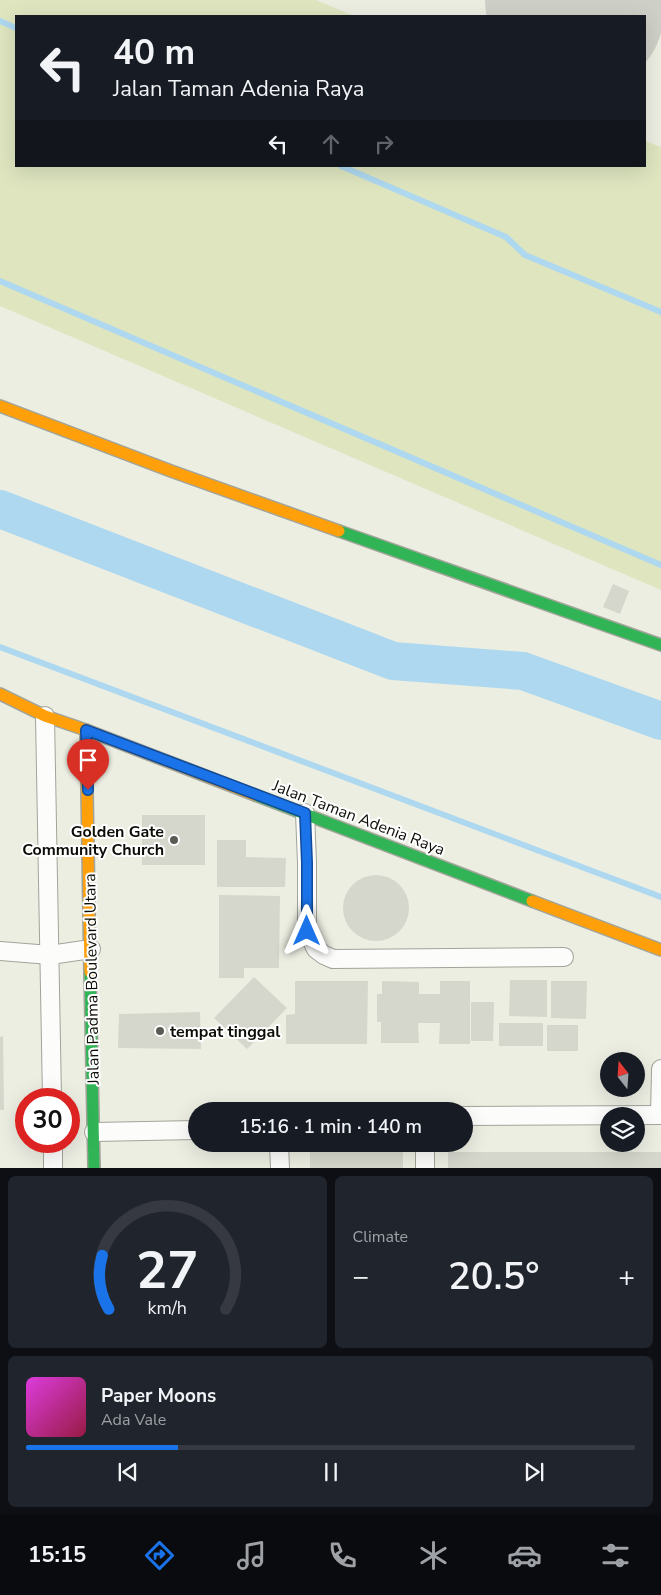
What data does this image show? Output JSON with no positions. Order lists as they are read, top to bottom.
{
  "streets": {
    "street": ["Jalan Taman Adenia Raya", "Jalan Padma Boulevard Utara"]
  },
  "crossings": [
    ["Jalan Taman Adenia Raya", "Jalan Padma Boulevard Utara"]
  ],
  "places": ["Golden Gate Community Church", "tempat tinggal"],
  "north": "top",
  "page": {
    "turn": ["40 m", "Jalan Taman Adenia Raya"],
    "limit": "30",
    "trip": "15:16 · 1 min · 140 m",
    "tile": "Climate",
    "heat": ["−", "20.5°", "+"],
    "song": ["Paper Moons", "Ada Vale"],
    "tabs": "15:15",
    "gauge": ["27", "km/h"]
  }
}
